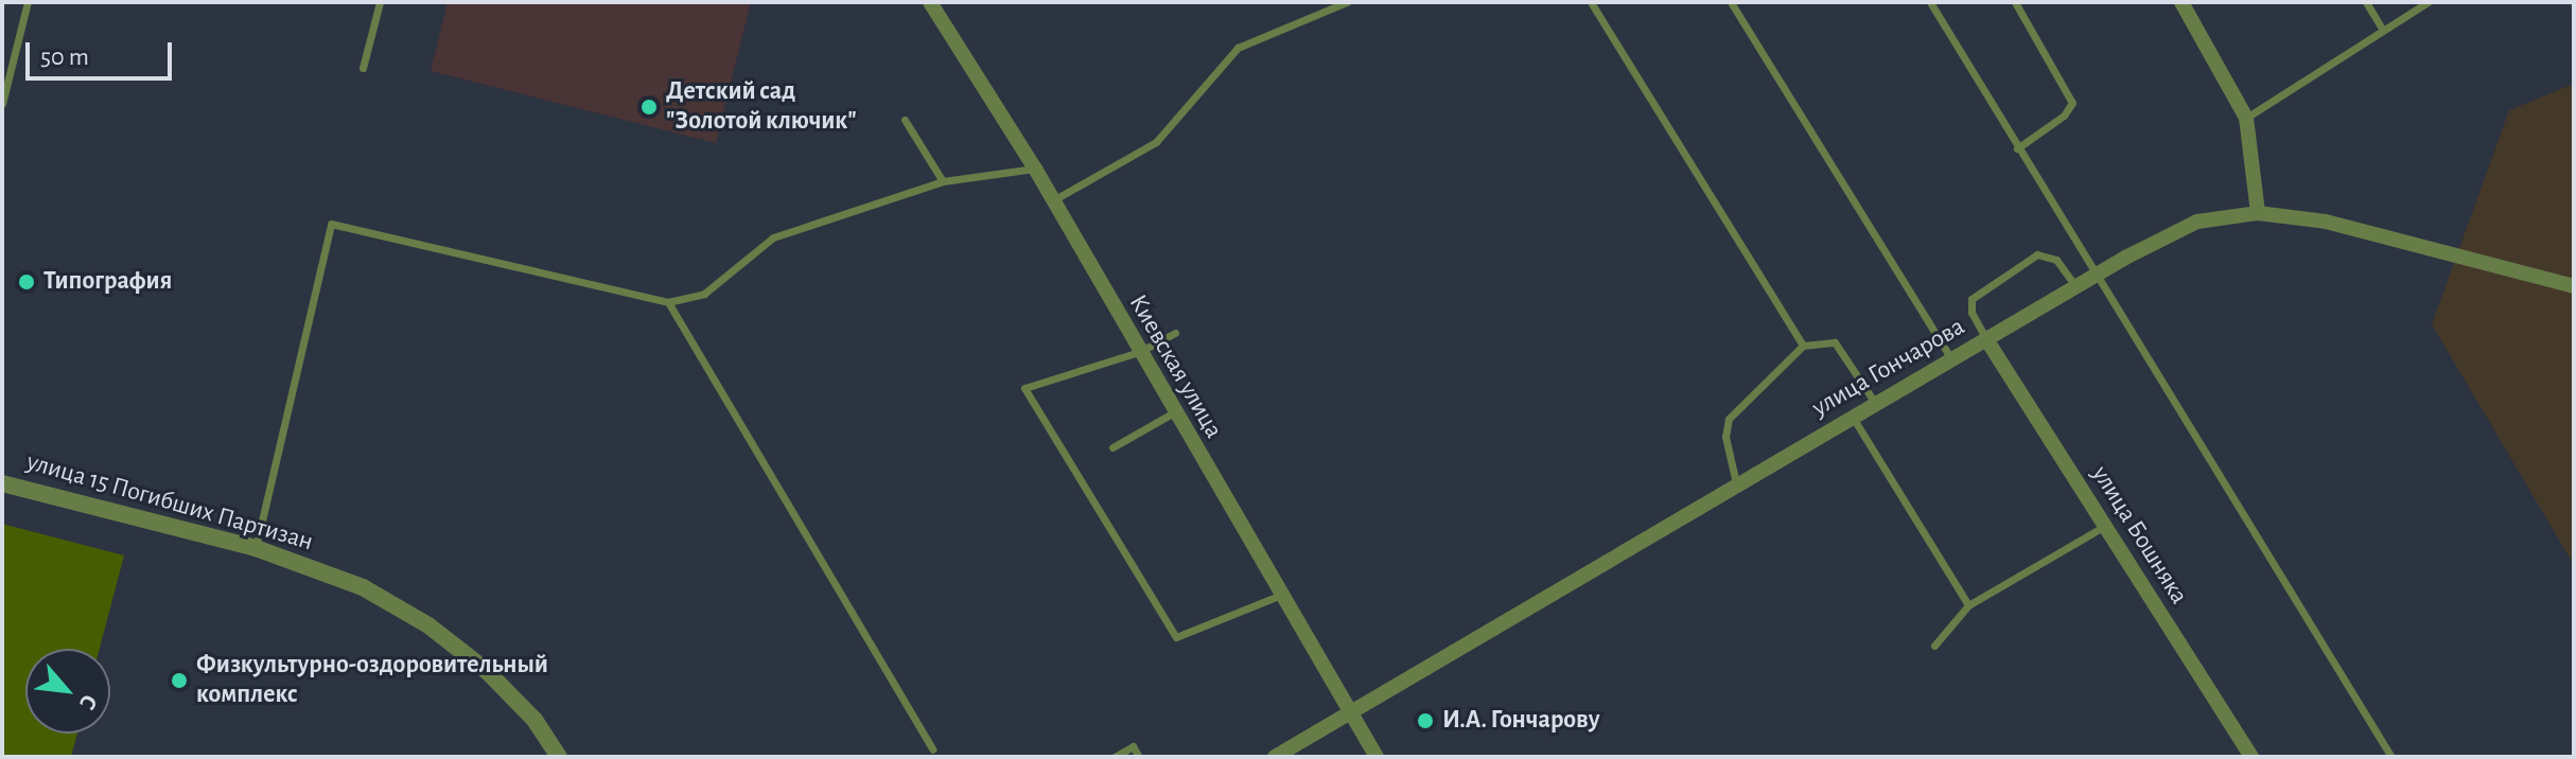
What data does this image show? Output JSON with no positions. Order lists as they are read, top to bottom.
{
  "streets": {
    "street": [
      "Киевская улица",
      "улица Гончарова",
      "улица 15 Погибших Партизан",
      "улица Бошняка"
    ]
  },
  "crossings": [
    ["Киевская улица", "улица Гончарова"],
    ["улица Гончарова", "улица Бошняка"]
  ],
  "places": [
    "Детский сад \"Золотой ключик\"",
    "Типография",
    "Физкультурно-оздоровительный комплекс",
    "И.А. Гончарову"
  ],
  "scale_bar": "50 m",
  "north": "bottom right"
}
